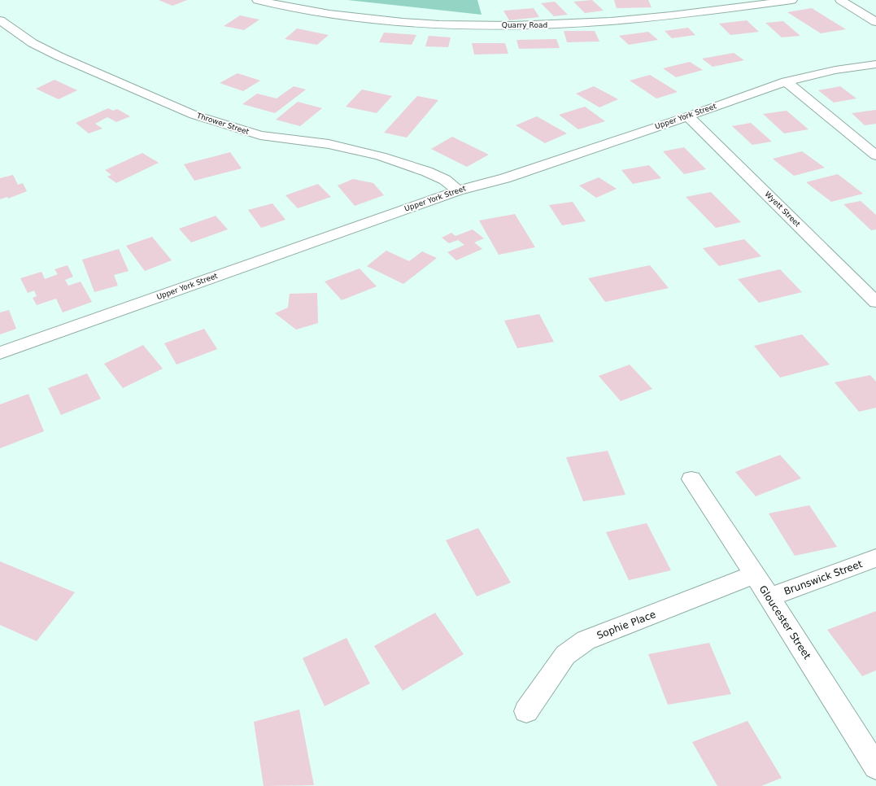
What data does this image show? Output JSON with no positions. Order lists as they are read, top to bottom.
{
  "streets": {
    "street": [
      "Quarry Road",
      "Upper York Street",
      "Thrower Street",
      "Wyett Street",
      "Brunswick Street",
      "Gloucester Street",
      "Sophie Place"
    ]
  },
  "crossings": [
    ["Upper York Street", "Thrower Street"],
    ["Upper York Street", "Wyett Street"],
    ["Brunswick Street", "Gloucester Street"],
    ["Gloucester Street", "Sophie Place"]
  ]
}
